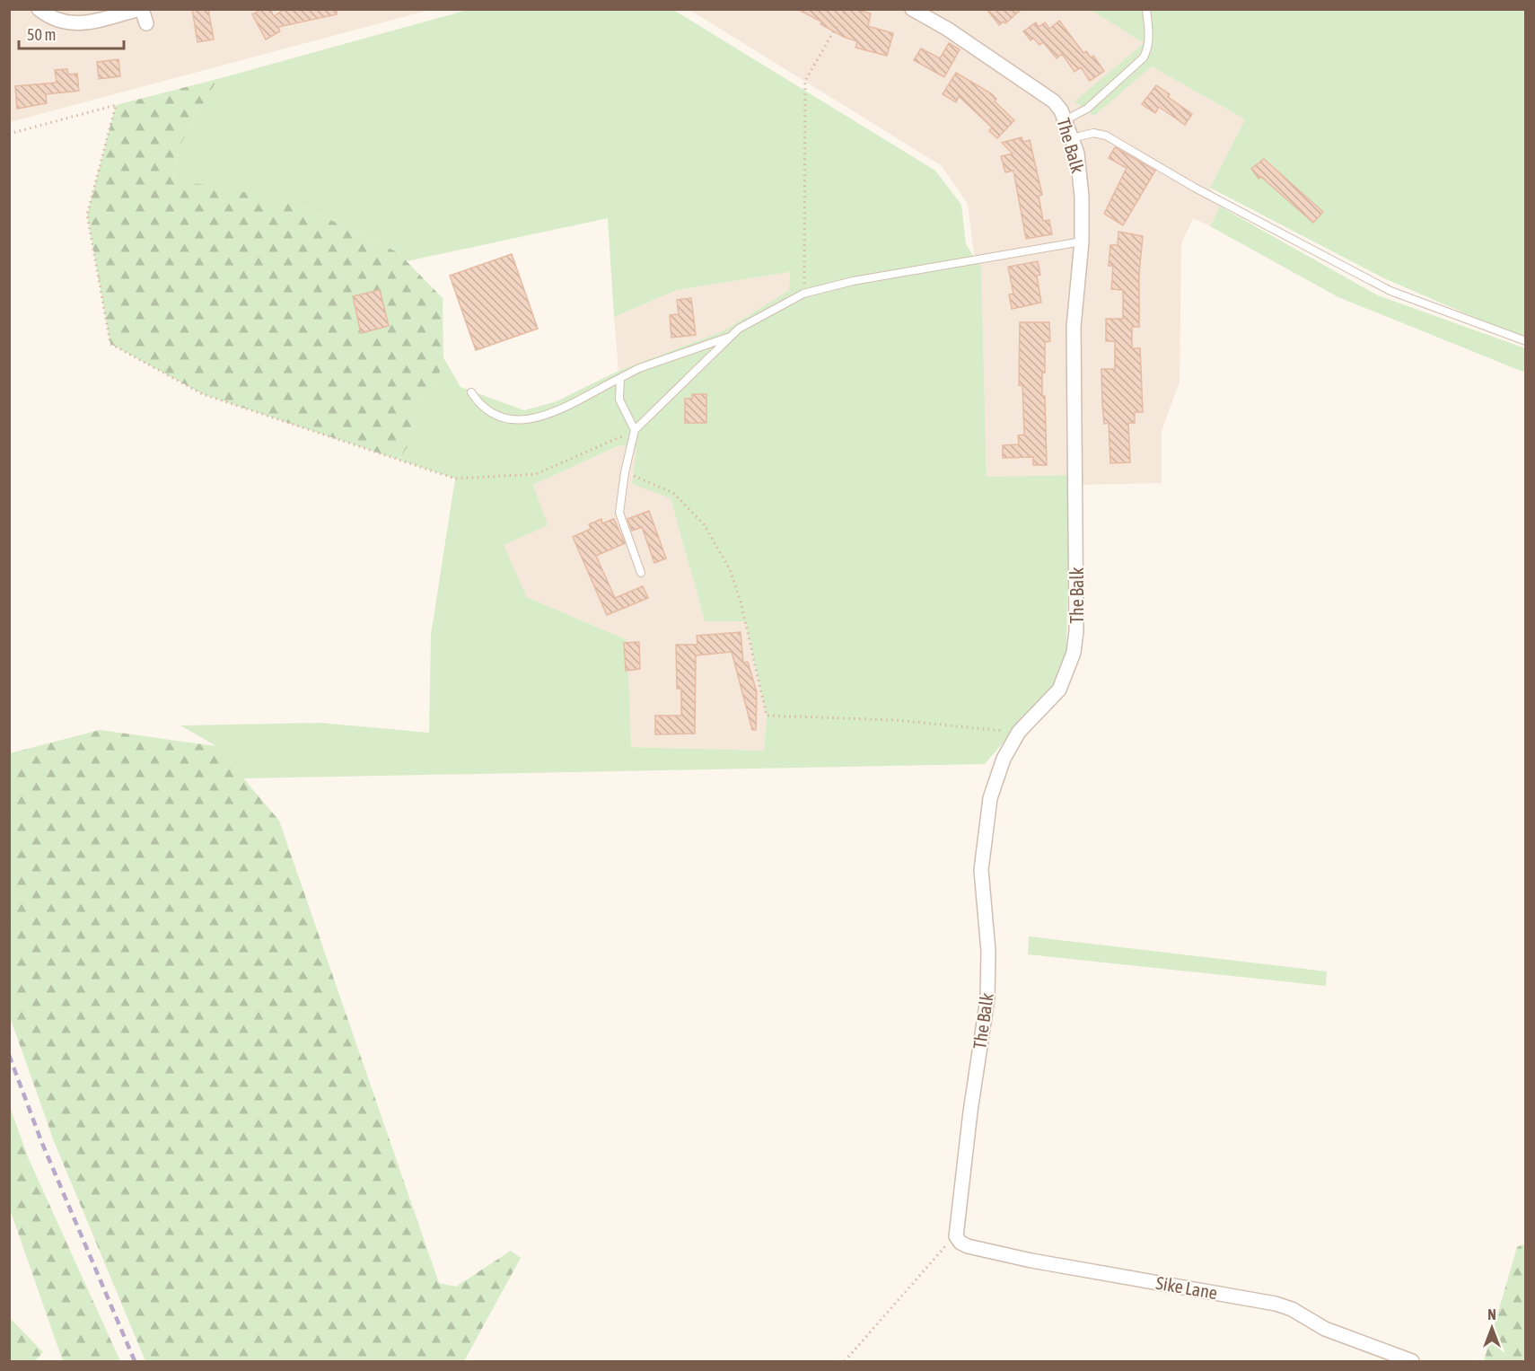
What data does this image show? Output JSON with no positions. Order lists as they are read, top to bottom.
{
  "streets": {
    "street": ["The Balk", "Sike Lane"]
  },
  "crossings": [
    ["The Balk", "Sike Lane"]
  ],
  "scale_bar": "50 m",
  "north": "top"
}
